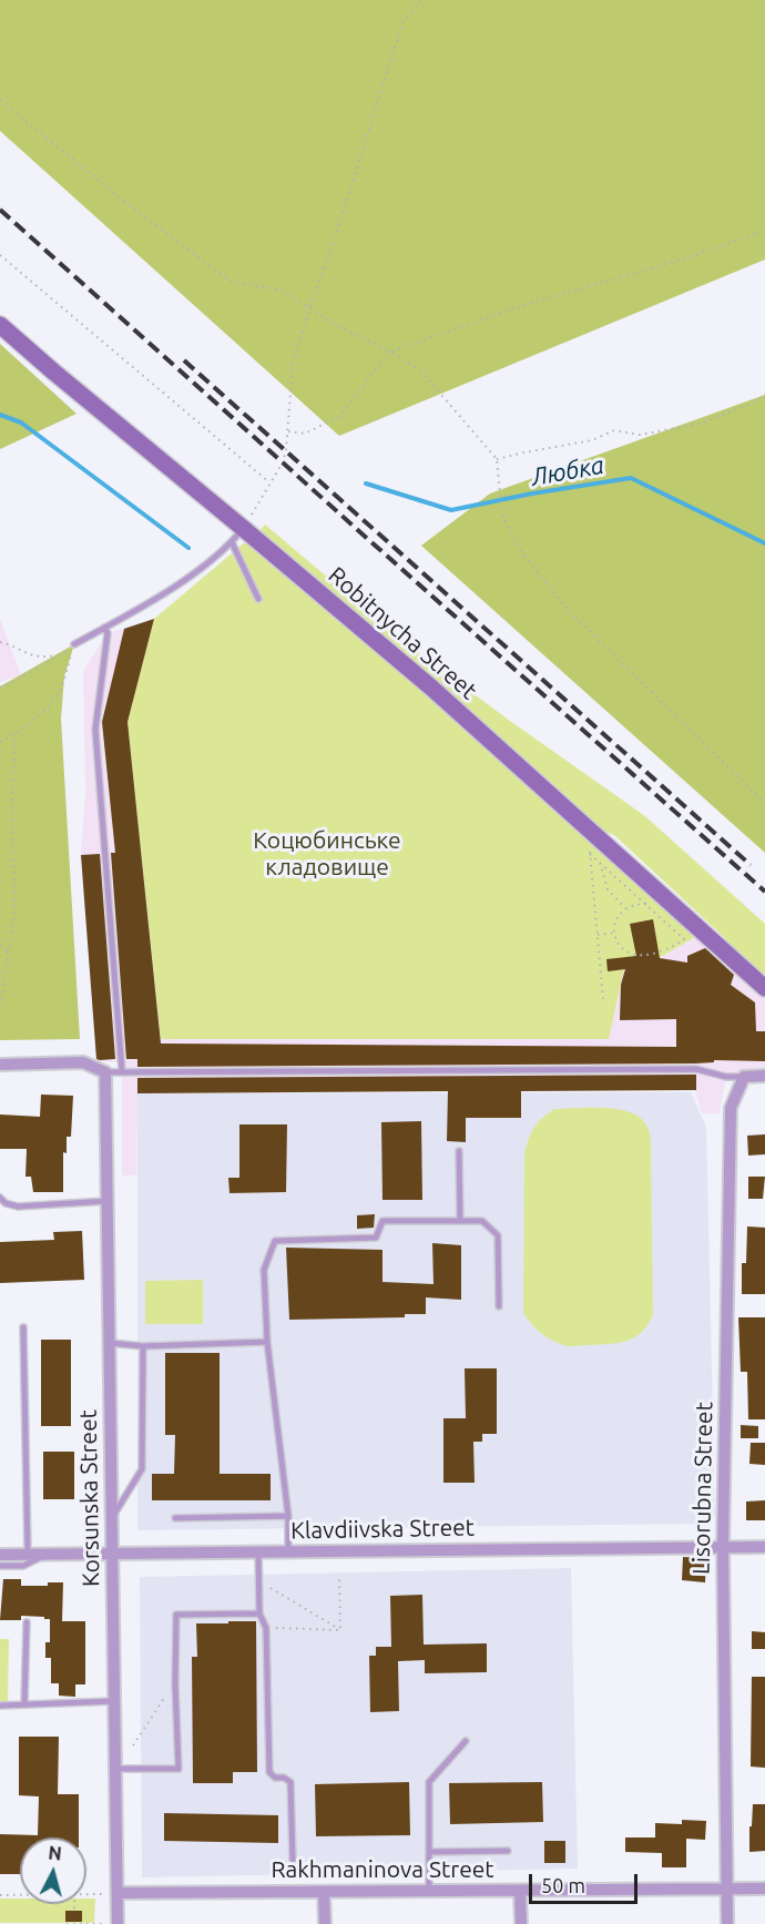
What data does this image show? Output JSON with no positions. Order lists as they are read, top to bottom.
{
  "streets": {
    "street": [
      "Robitnycha Street",
      "Lisorubna Street",
      "Korsunska Street",
      "Klavdiivska Street",
      "Rakhmaninova Street"
    ]
  },
  "crossings": [
    ["Lisorubna Street", "Klavdiivska Street"],
    ["Lisorubna Street", "Rakhmaninova Street"],
    ["Korsunska Street", "Klavdiivska Street"],
    ["Korsunska Street", "Rakhmaninova Street"]
  ],
  "water": ["Любка"],
  "parks": ["Коцюбинське кладовище"],
  "scale_bar": "50 m",
  "north": "top"
}
